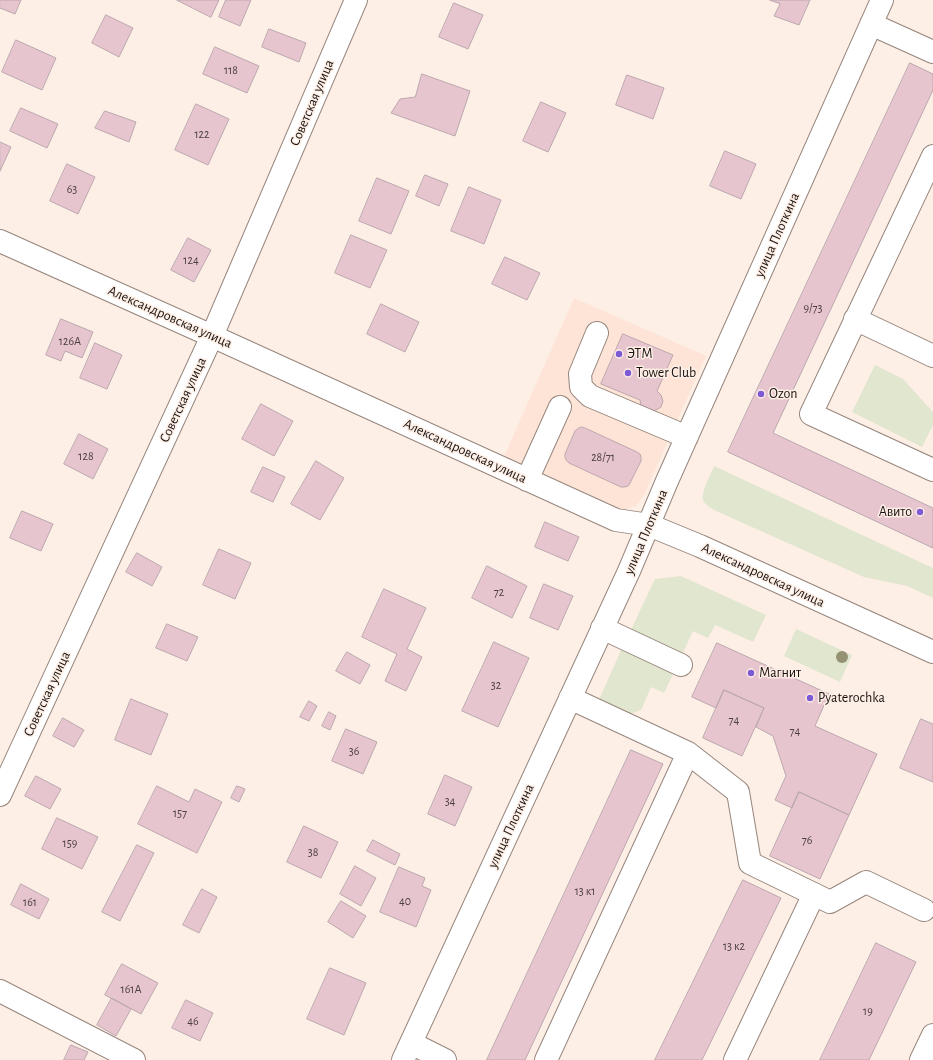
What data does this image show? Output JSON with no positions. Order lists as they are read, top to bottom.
{
  "streets": {
    "street": ["Советская улица", "улица Плоткина", "Александровская улица"]
  },
  "crossings": [
    ["Советская улица", "Александровская улица"],
    ["улица Плоткина", "Александровская улица"]
  ],
  "places": [
    "ЭТМ",
    "Tower Club",
    "Ozon",
    "Авито",
    "Магнит",
    "Pyaterochka"
  ],
  "house_numbers": [
    "118",
    "122",
    "63",
    "124",
    "9/73",
    "126А",
    "128",
    "28/71",
    "72",
    "32",
    "74",
    "74",
    "36",
    "34",
    "157",
    "76",
    "159",
    "38",
    "13 к1",
    "40",
    "161",
    "13 к2",
    "161А",
    "19",
    "46"
  ]
}
